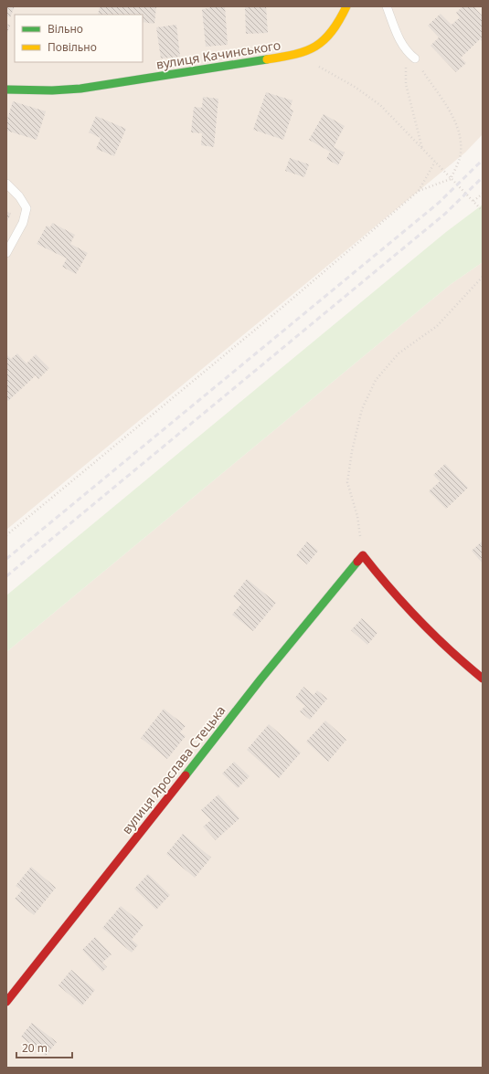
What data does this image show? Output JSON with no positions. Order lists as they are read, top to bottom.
{
  "streets": {
    "street": ["вулиця Качинського", "вулиця Ярослава Стецька"]
  },
  "legend": ["Вільно", "Повільно"],
  "scale_bar": "20 m"
}
